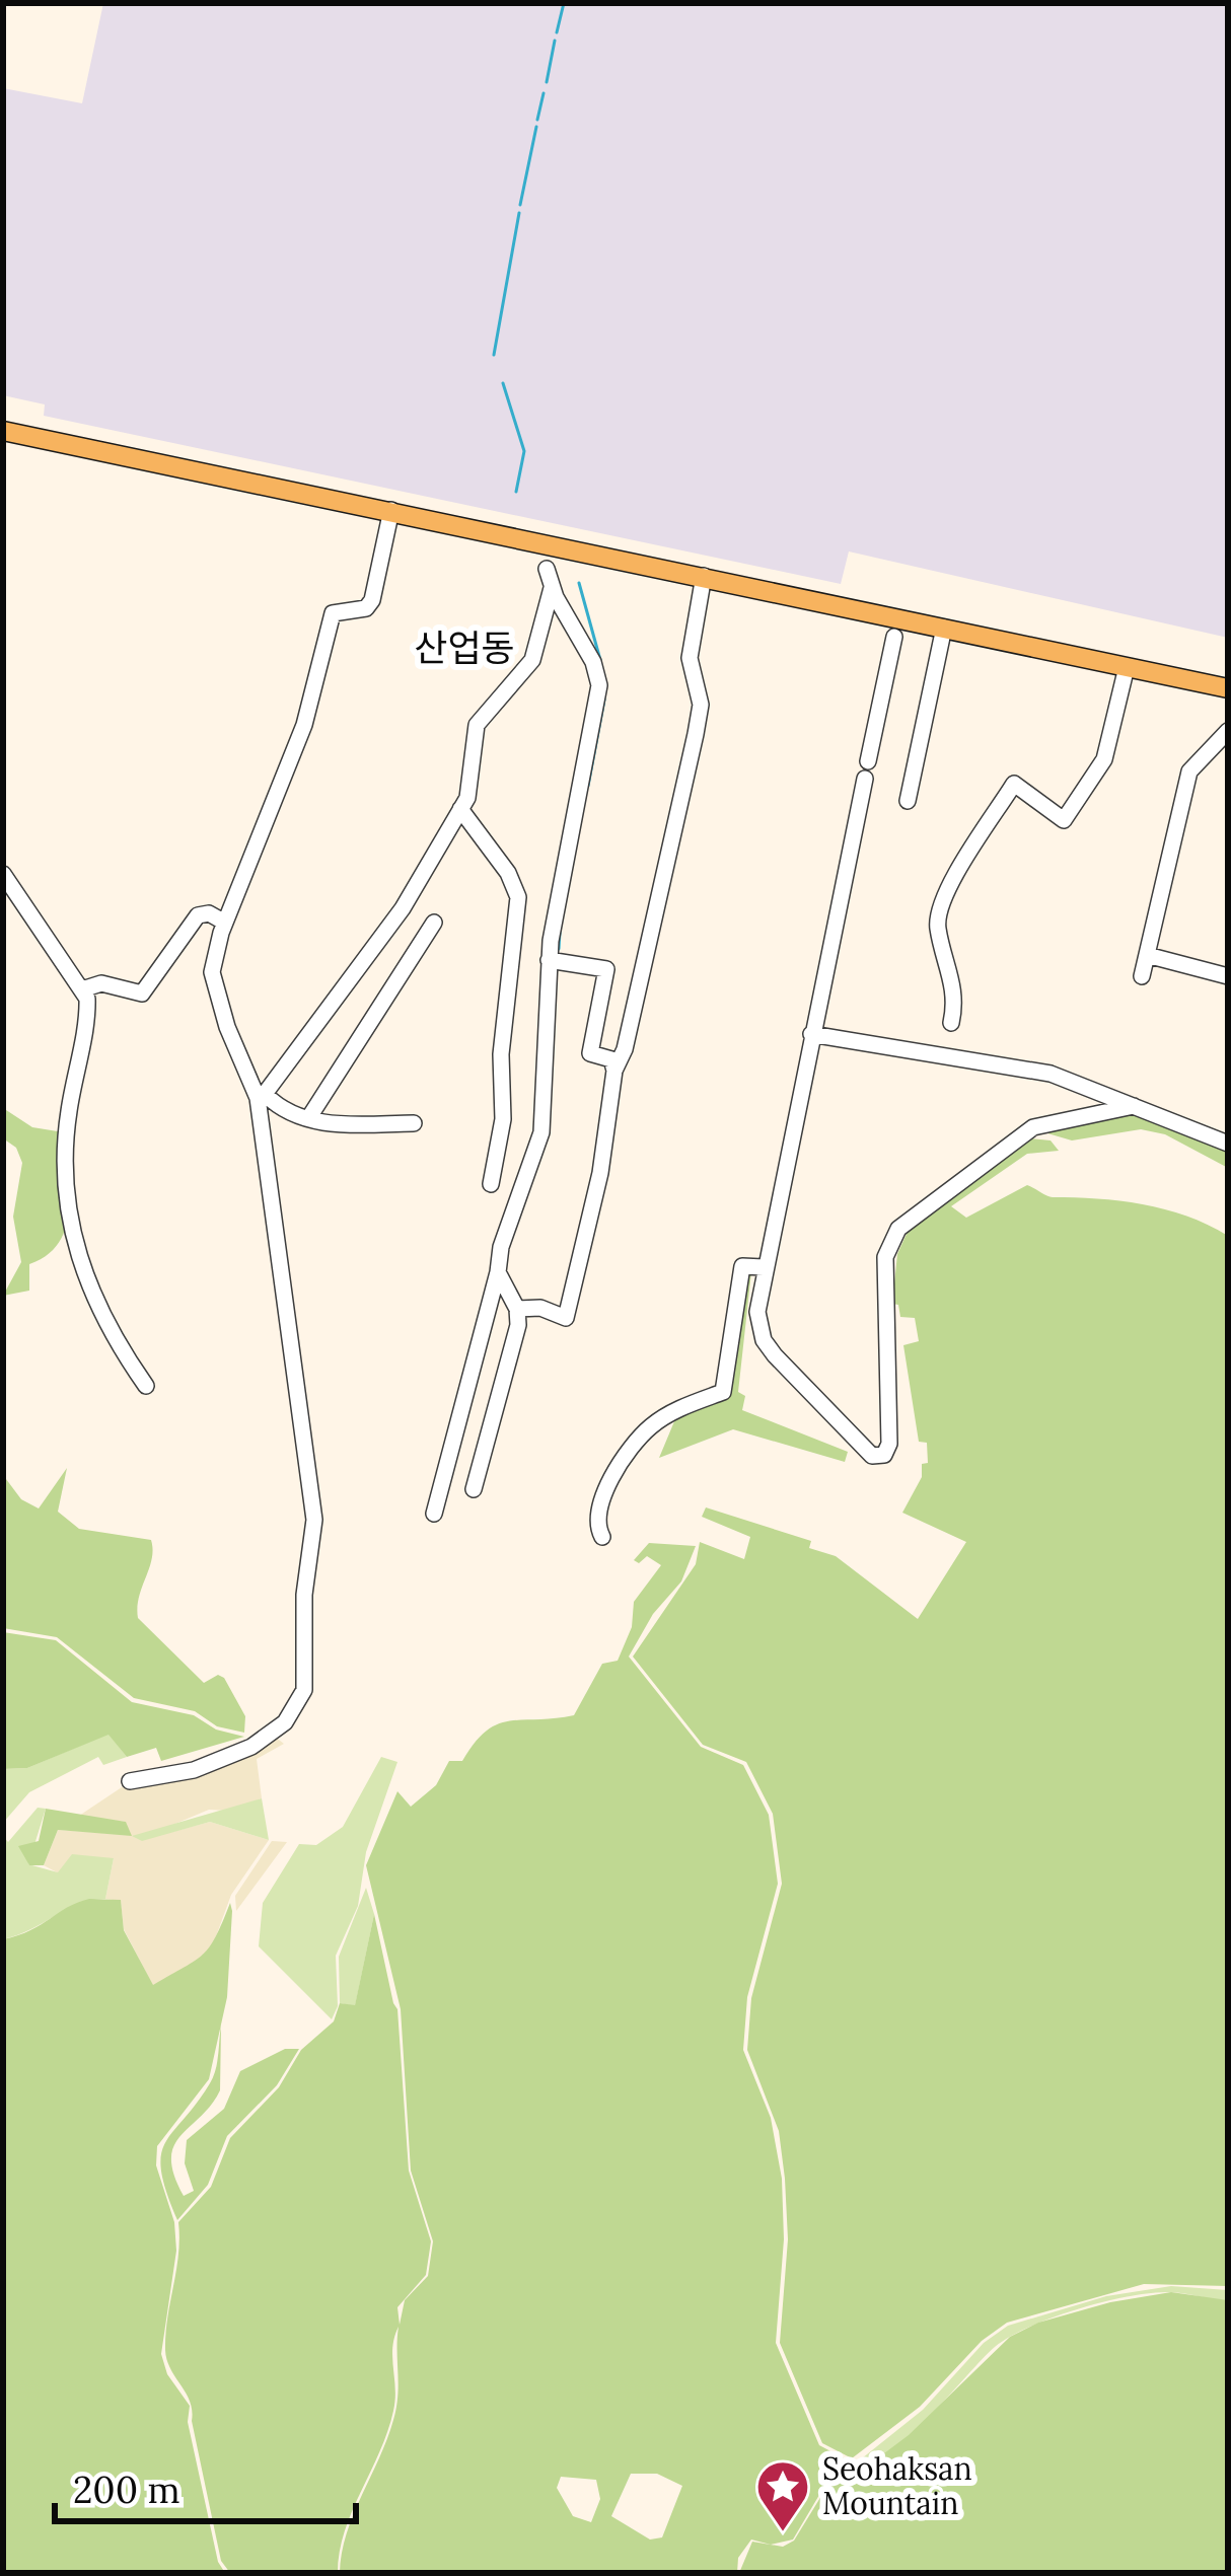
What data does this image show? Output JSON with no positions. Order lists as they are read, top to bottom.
{
  "districts": ["산업동"],
  "places": {
    "place": ["Seohaksan Mountain"]
  },
  "scale_bar": "200 m"
}
